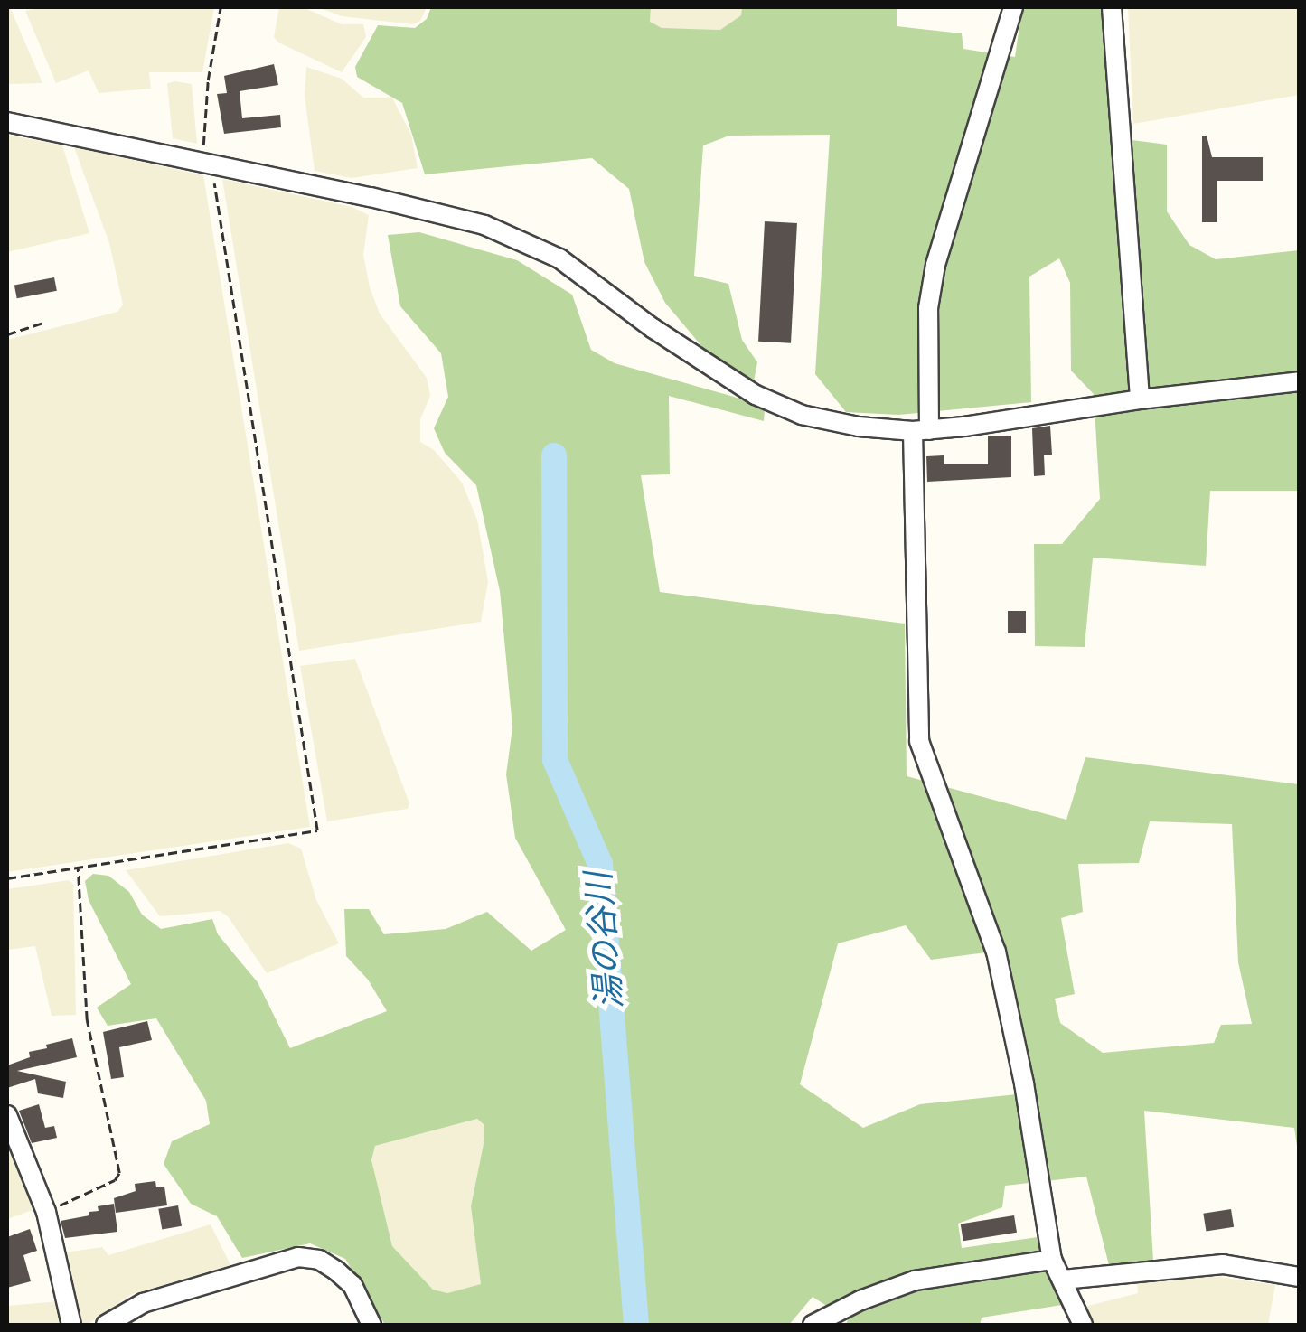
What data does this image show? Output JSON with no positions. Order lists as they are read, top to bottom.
{
  "water": ["湯の谷川"]
}
